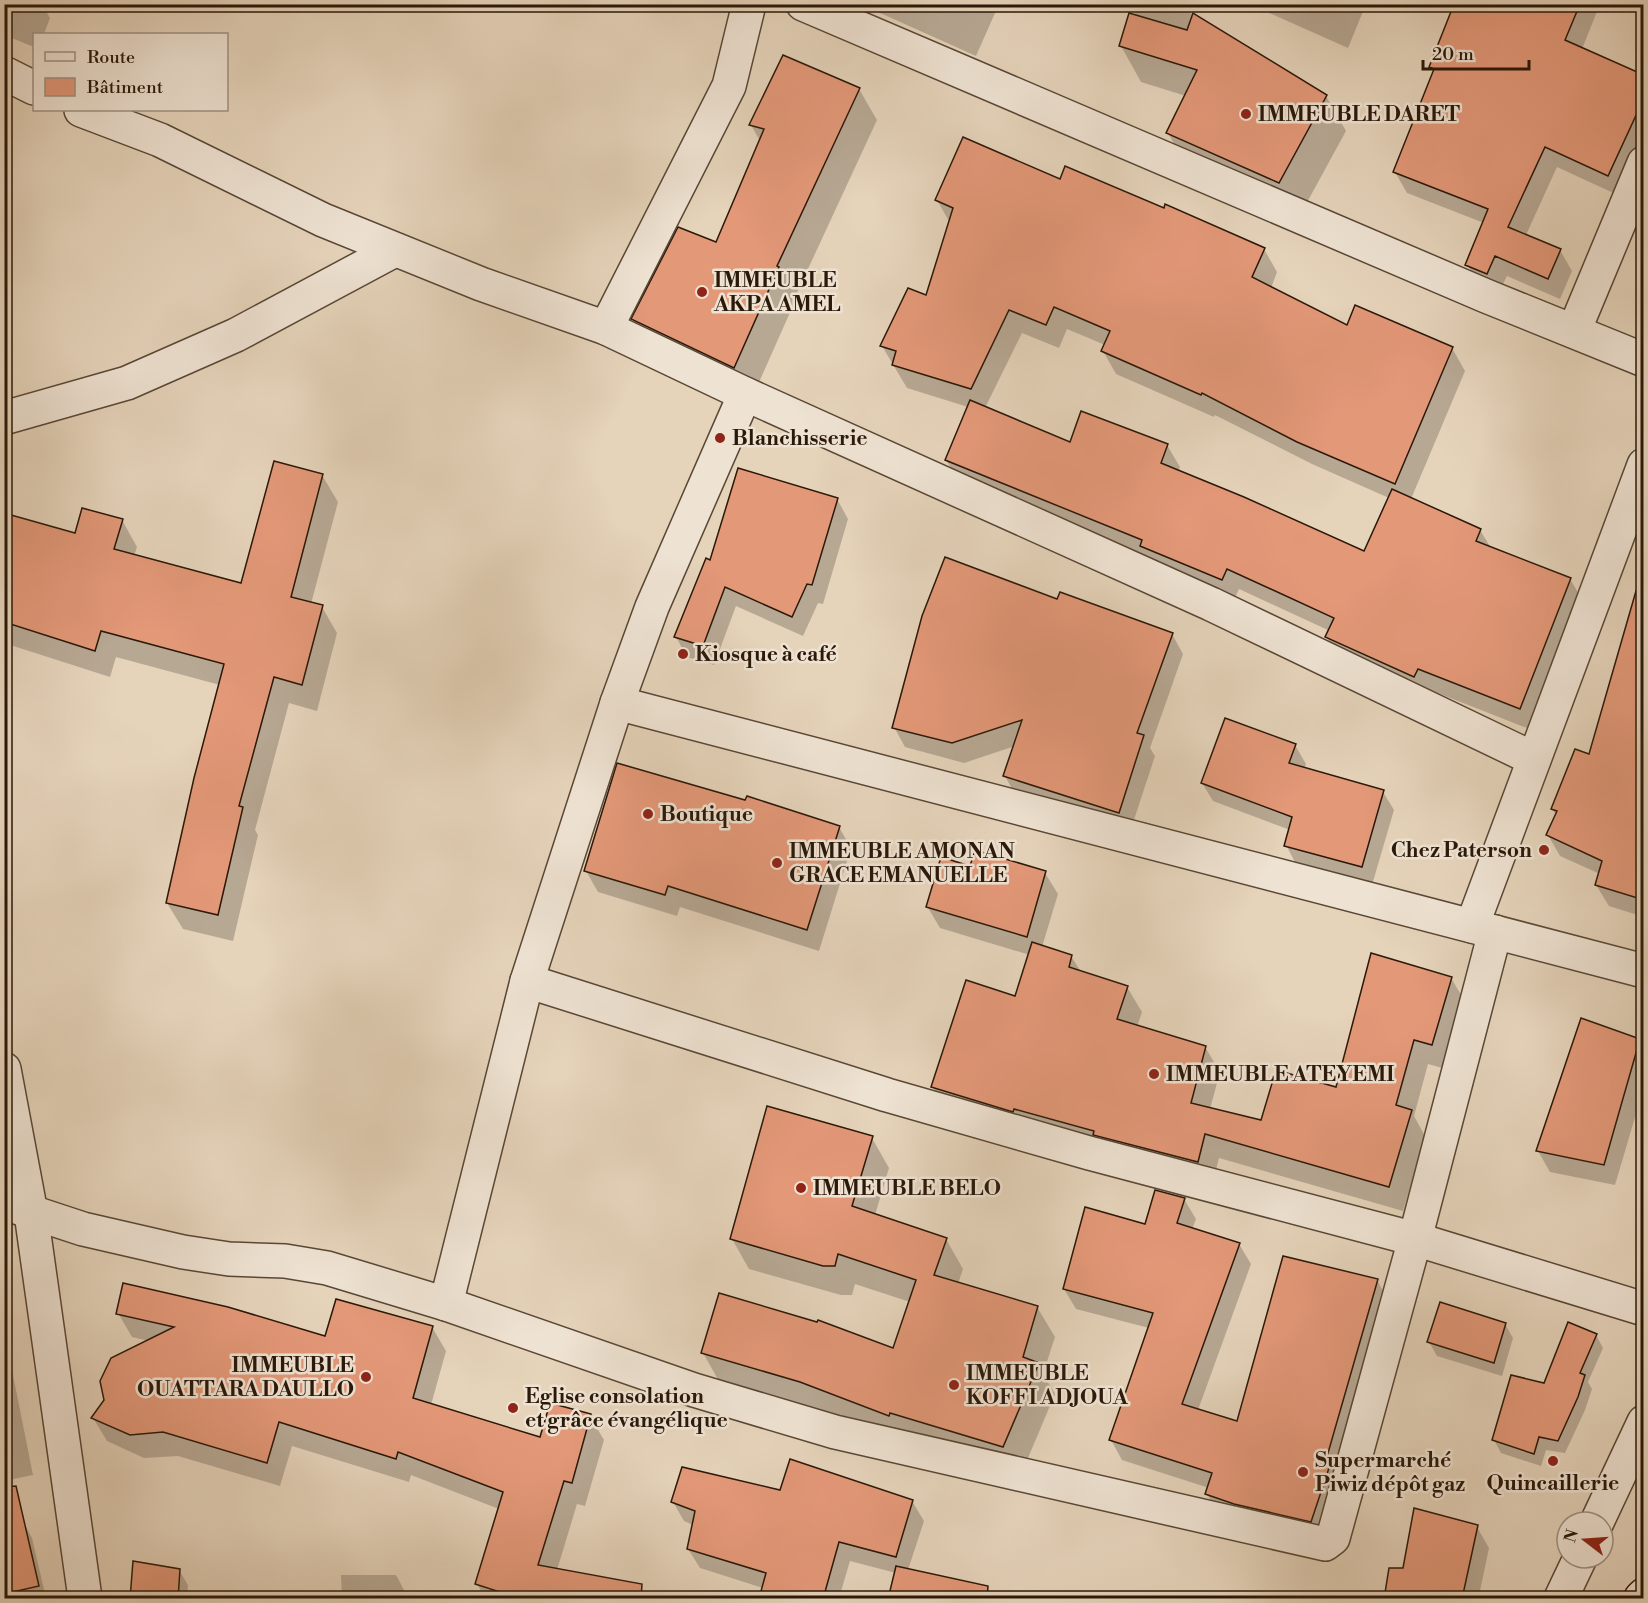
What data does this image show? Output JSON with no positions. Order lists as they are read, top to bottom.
{
  "places": [
    "IMMEUBLE DARET",
    "IMMEUBLE AKPA AMEL",
    "Blanchisserie",
    "Kiosque à café",
    "Boutique",
    "Chez Paterson",
    "IMMEUBLE AMONAN GRACE EMANUELLE",
    "IMMEUBLE ATEYEMI",
    "IMMEUBLE BELO",
    "IMMEUBLE OUATTARA DAULLO",
    "IMMEUBLE KOFFI ADJOUA",
    "Eglise consolation et grâce évangélique",
    "Quincaillerie",
    "Supermarché Piwiz dépôt gaz"
  ],
  "legend": ["Route", "Bâtiment"],
  "scale_bar": "20 m",
  "north": "left"
}
